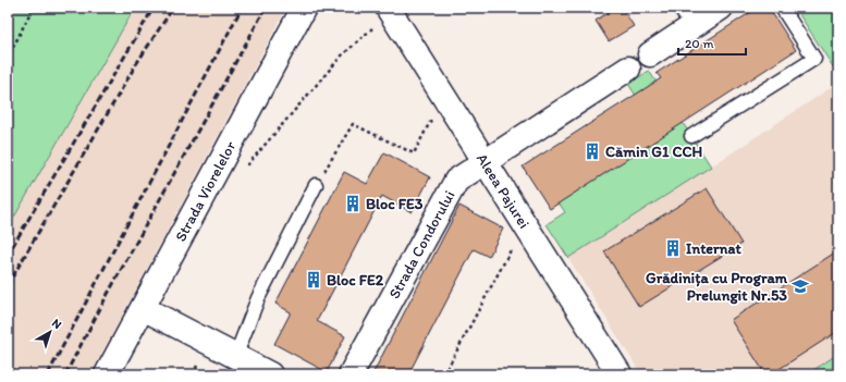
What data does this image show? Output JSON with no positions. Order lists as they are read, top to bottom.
{
  "streets": {
    "street": ["Strada Viorelelor", "Aleea Pajurei", "Strada Condorului"]
  },
  "crossings": [
    ["Aleea Pajurei", "Strada Condorului"]
  ],
  "places": {
    "building": [
      "Cămin G1 CCH",
      "Bloc FE3",
      "Internat",
      "Bloc FE2"
    ],
    "school or university": ["Grădinița cu Program Prelungit Nr.53"]
  },
  "scale_bar": "20 m",
  "north": "top right"
}
